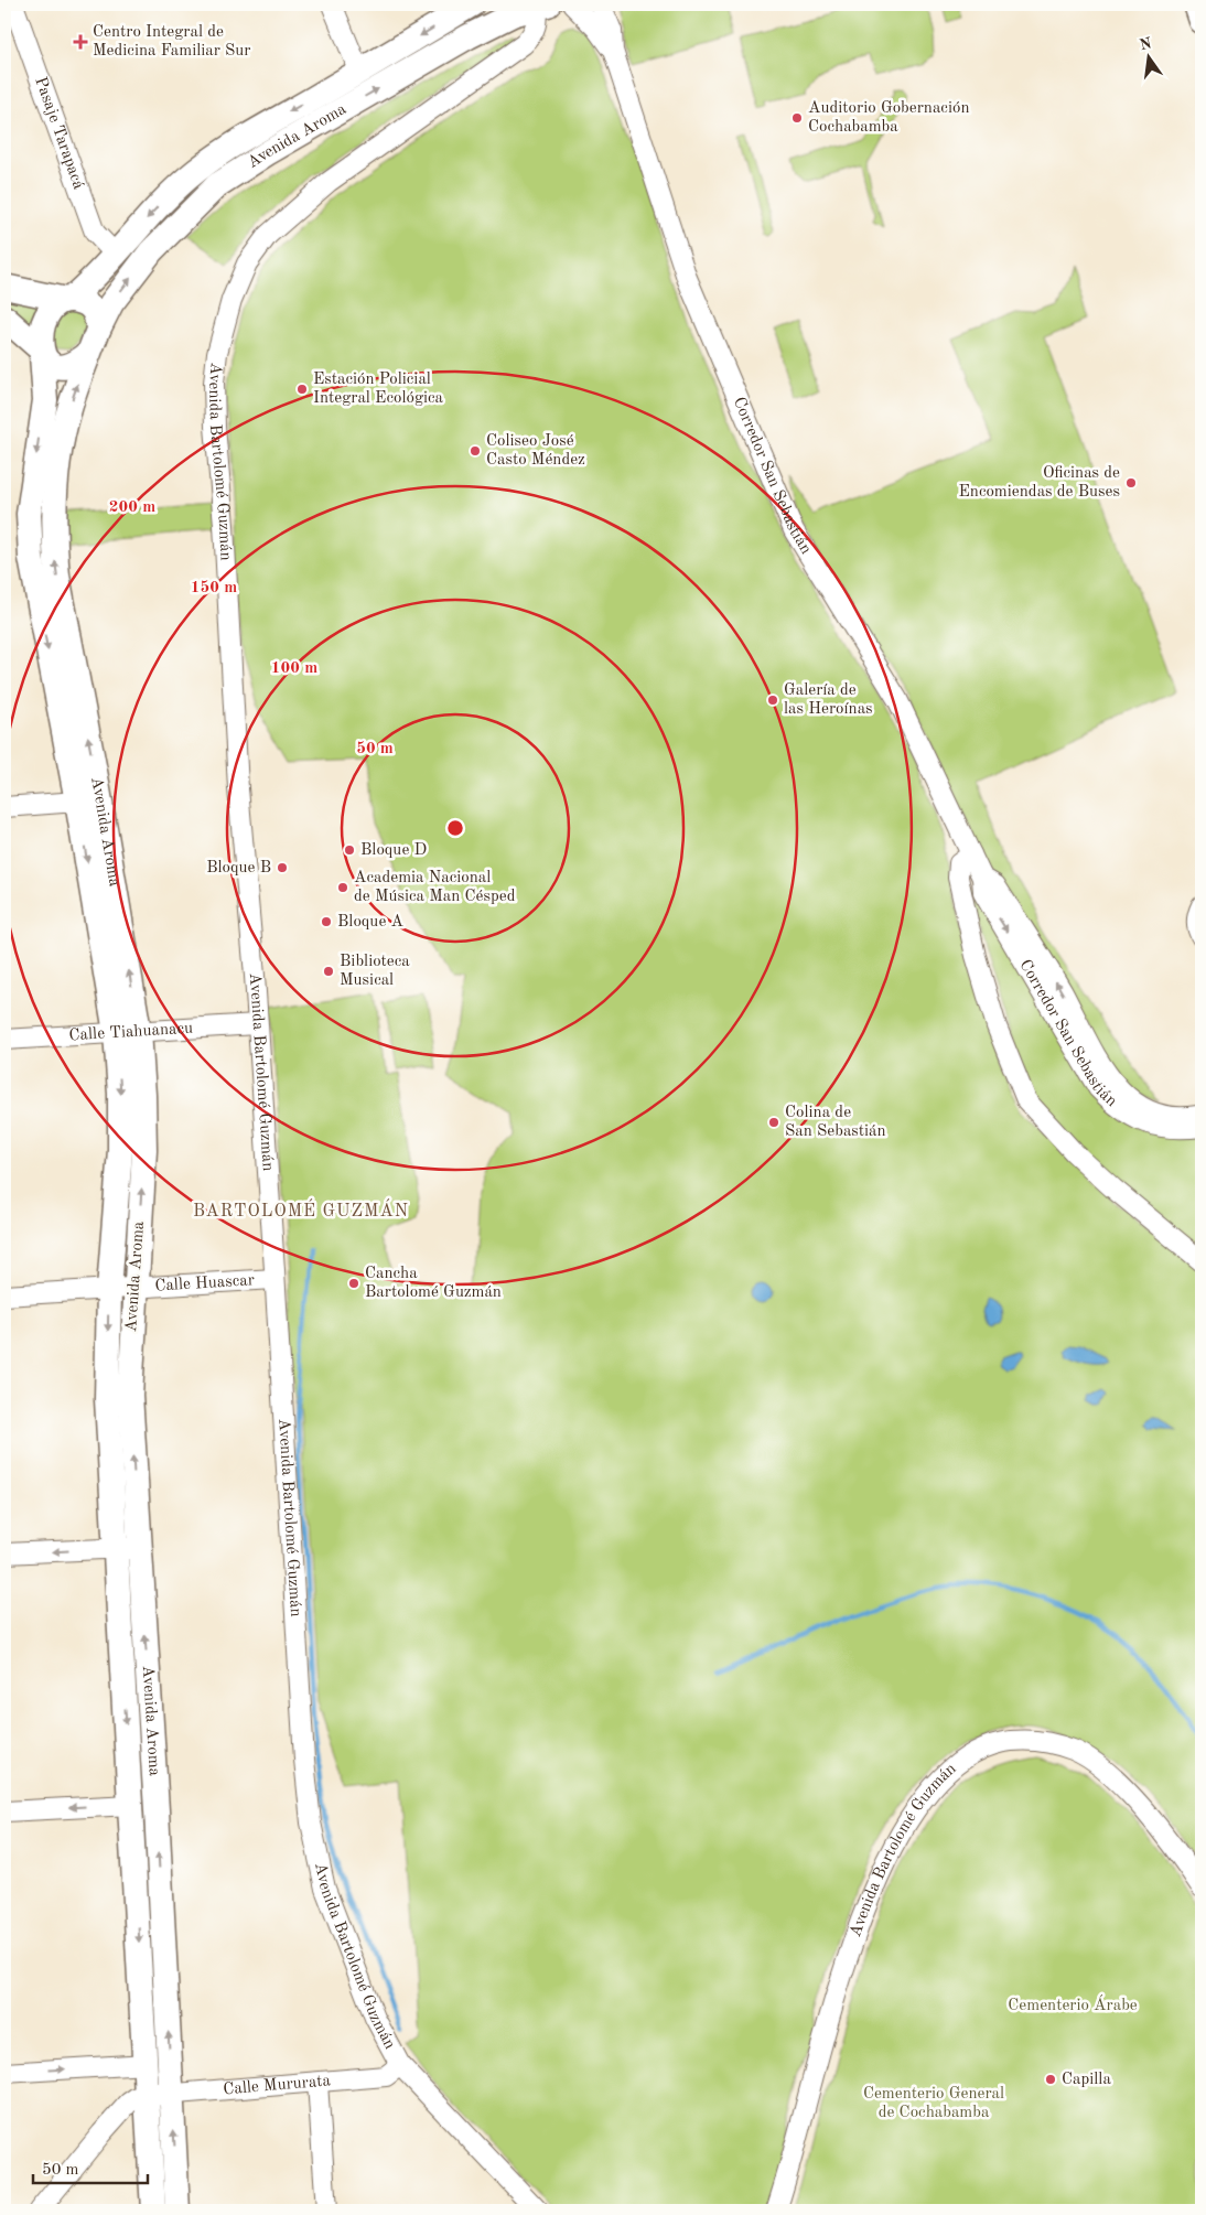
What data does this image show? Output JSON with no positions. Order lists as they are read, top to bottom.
{
  "streets": {
    "main road": ["Avenida Aroma"],
    "street": [
      "Pasaje Tarapacá",
      "Avenida Bartolomé Guzmán",
      "Corredor San Sebastián",
      "Calle Tiahuanacu",
      "Calle Huascar",
      "Calle Mururata"
    ]
  },
  "crossings": [
    ["Pasaje Tarapacá", "Avenida Aroma"],
    ["Avenida Aroma", "Avenida Bartolomé Guzmán"],
    ["Avenida Aroma", "Calle Tiahuanacu"],
    ["Avenida Aroma", "Calle Huascar"],
    ["Avenida Aroma", "Calle Mururata"],
    ["Avenida Bartolomé Guzmán", "Calle Tiahuanacu"],
    ["Avenida Bartolomé Guzmán", "Calle Huascar"],
    ["Avenida Bartolomé Guzmán", "Calle Mururata"]
  ],
  "districts": ["BARTOLOMÉ GUZMÁN"],
  "parks": ["Cementerio Árabe", "Cementerio General de Cochabamba"],
  "places": {
    "health": ["Centro Integral de Medicina Familiar Sur"],
    "other": [
      "Auditorio Gobernación Cochabamba",
      "Estación Policial Integral Ecológica",
      "Coliseo José Casto Méndez",
      "Oficinas de Encomiendas de Buses",
      "Galería de las Heroínas",
      "Bloque D",
      "Bloque B",
      "Academia Nacional de Música Man Césped",
      "Bloque A",
      "Biblioteca Musical",
      "Colina de San Sebastián",
      "Cancha Bartolomé Guzmán",
      "Capilla"
    ]
  },
  "scale_bar": "50 m",
  "north": "top",
  "rings": [
    "200 m",
    "150 m",
    "100 m",
    "50 m"
  ]
}
